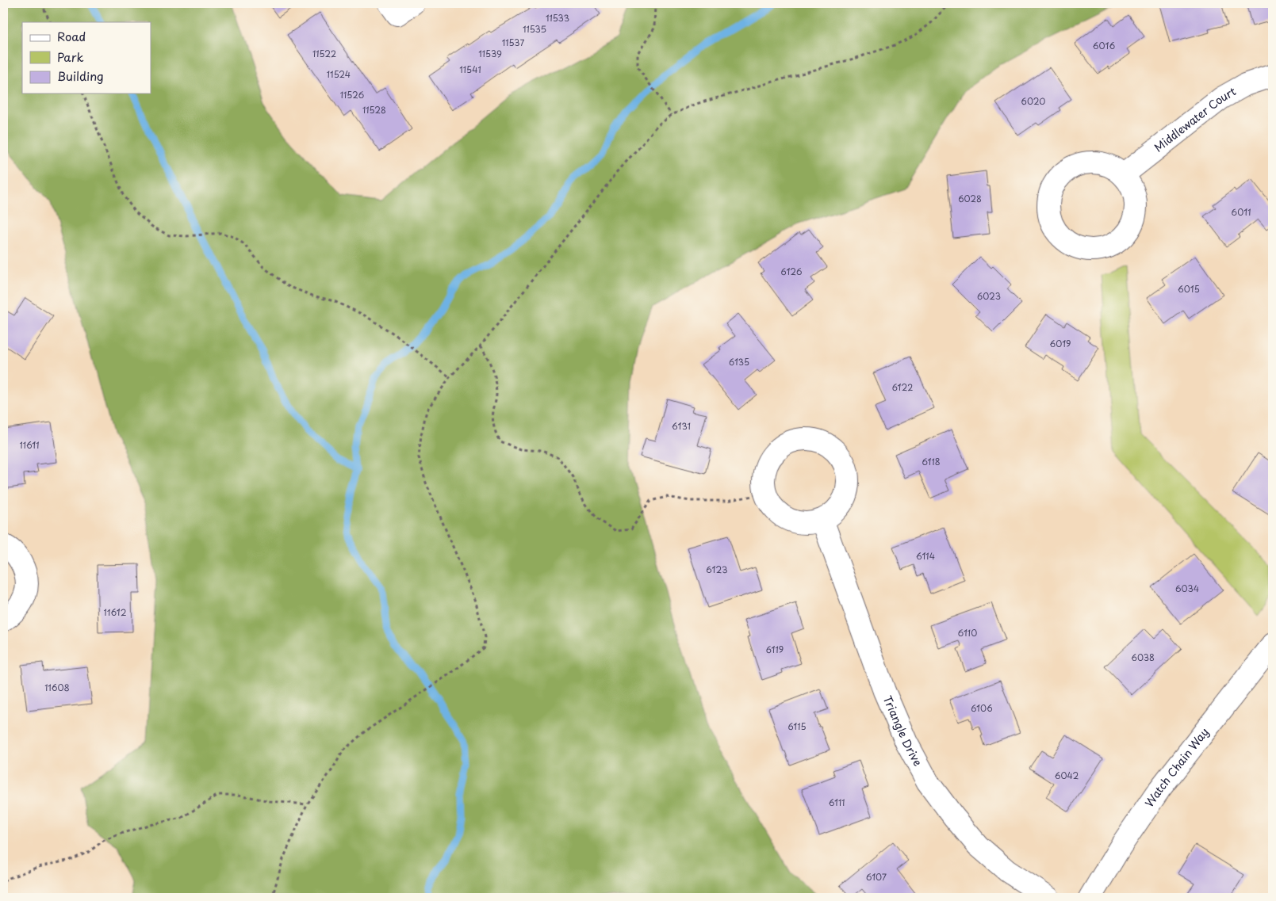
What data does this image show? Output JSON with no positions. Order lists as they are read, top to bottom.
{
  "streets": {
    "street": ["Middlewater Court", "Triangle Drive", "Watch Chain Way"]
  },
  "house_numbers": [
    "11533",
    "11535",
    "11537",
    "6016",
    "11522",
    "11539",
    "11541",
    "11524",
    "11526",
    "6020",
    "11528",
    "6028",
    "6011",
    "6126",
    "6015",
    "6023",
    "6019",
    "6135",
    "6122",
    "6131",
    "11611",
    "6118",
    "6114",
    "6123",
    "6034",
    "11612",
    "6110",
    "6119",
    "6038",
    "11608",
    "6106",
    "6115",
    "6042",
    "6111",
    "6107"
  ],
  "legend": ["Road", "Park", "Building"]
}
